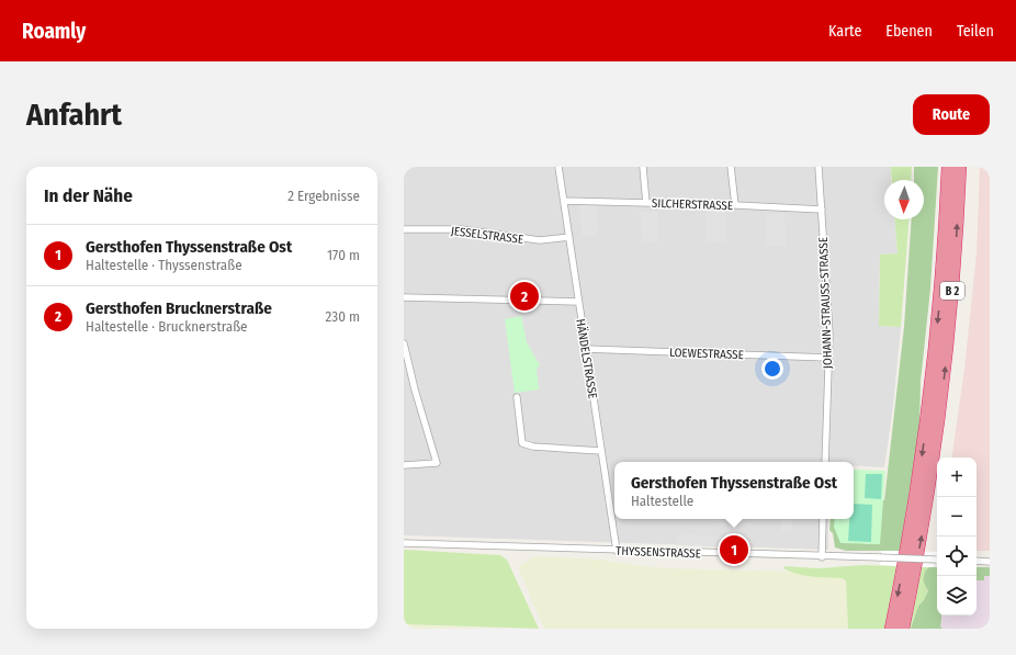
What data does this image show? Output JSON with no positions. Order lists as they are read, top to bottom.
{
  "streets": {
    "highway": ["B 2"],
    "street": [
      "SILCHERSTRASSE",
      "JESSELSTRASSE",
      "JOHANN-STRAUSS-STRASSE",
      "LOEWESTRASSE",
      "HÄNDELSTRASSE",
      "THYSSENSTRASSE"
    ]
  },
  "crossings": [
    ["SILCHERSTRASSE", "JOHANN-STRAUSS-STRASSE"],
    ["SILCHERSTRASSE", "HÄNDELSTRASSE"],
    ["JESSELSTRASSE", "HÄNDELSTRASSE"],
    ["JOHANN-STRAUSS-STRASSE", "LOEWESTRASSE"],
    ["LOEWESTRASSE", "HÄNDELSTRASSE"],
    ["HÄNDELSTRASSE", "THYSSENSTRASSE"]
  ],
  "north": "bottom",
  "page": {
    "header": "Roamly",
    "nav": ["Karte", "Ebenen", "Teilen"],
    "buttons": "Route",
    "title": "Anfahrt",
    "heading": ["In der Nähe", "2 Ergebnisse"],
    "list": [
      {
        "mark": "1",
        "name": "Gersthofen Thyssenstraße Ost",
        "note": "Haltestelle · Thyssenstraße",
        "value": "170 m"
      },
      {
        "mark": "2",
        "name": "Gersthofen Brucknerstraße",
        "note": "Haltestelle · Brucknerstraße",
        "value": "230 m"
      }
    ],
    "pins": ["2", "1"],
    "map_buttons": ["+", "−"],
    "popup": ["Gersthofen Thyssenstraße Ost", "Haltestelle"]
  }
}
